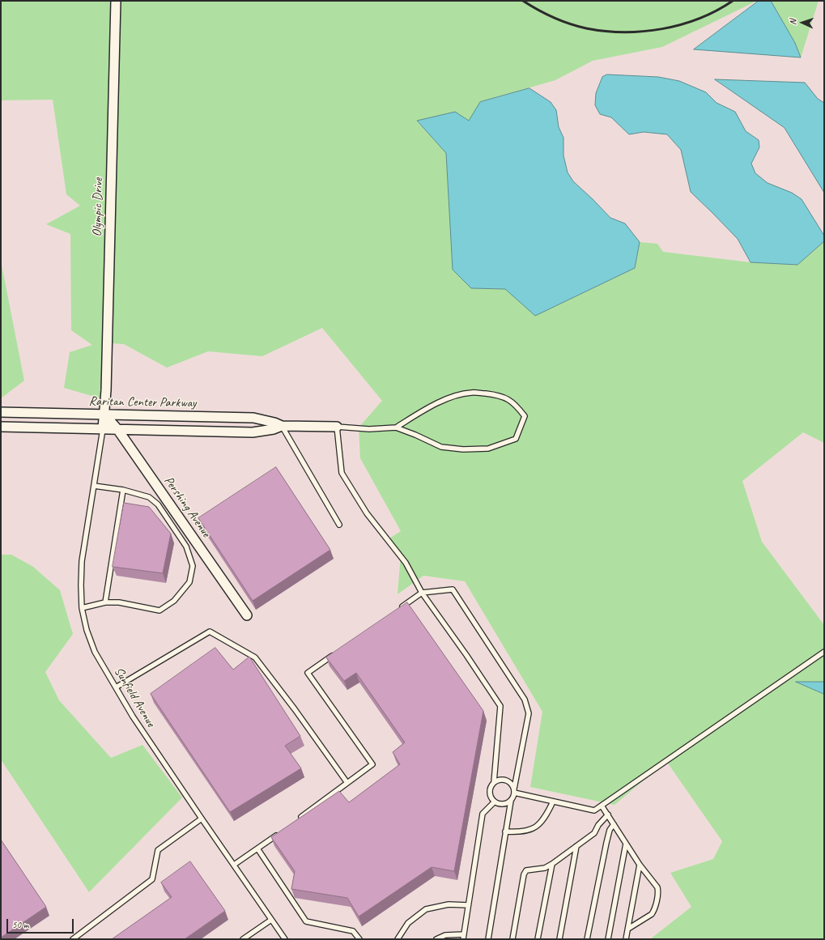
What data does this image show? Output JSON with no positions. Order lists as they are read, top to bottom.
{
  "streets": {
    "street": ["Olympic Drive", "Raritan Center Parkway", "Pershing Avenue"],
    "lane": ["Sunfield Avenue"]
  },
  "crossings": [
    ["Olympic Drive", "Raritan Center Parkway"],
    ["Olympic Drive", "Pershing Avenue"],
    ["Olympic Drive", "Sunfield Avenue"],
    ["Raritan Center Parkway", "Pershing Avenue"],
    ["Raritan Center Parkway", "Sunfield Avenue"]
  ],
  "scale_bar": "50 m",
  "north": "left"
}
